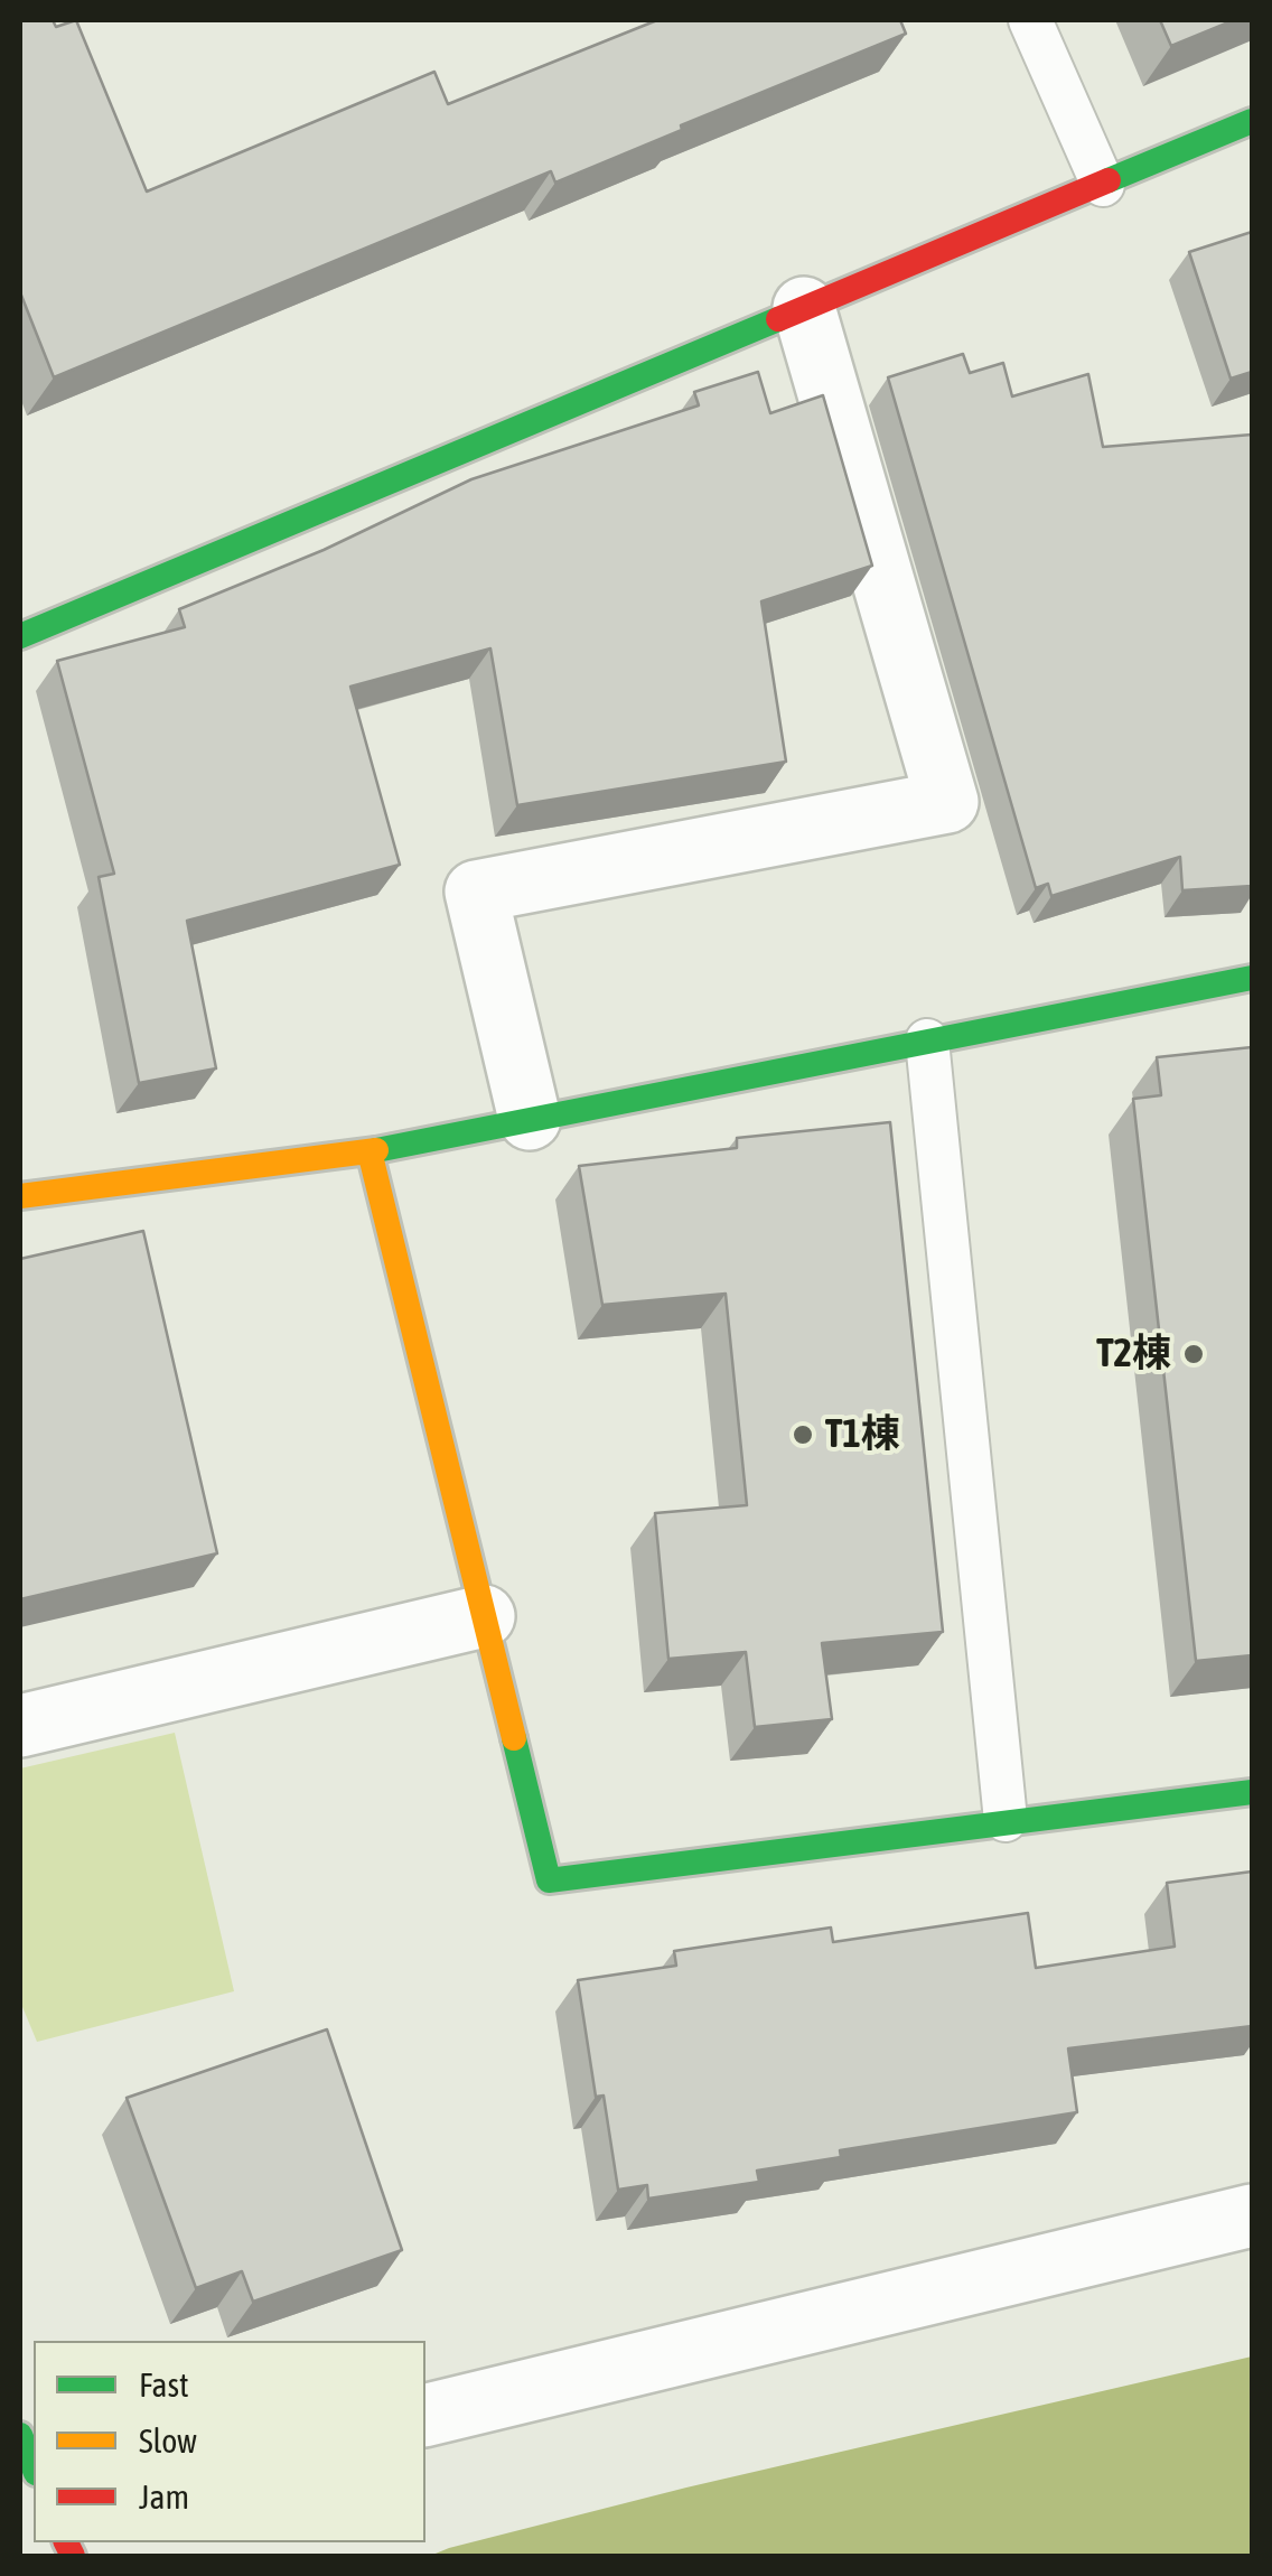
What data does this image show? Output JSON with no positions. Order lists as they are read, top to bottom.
{
  "places": ["T2棟", "T1棟"],
  "legend": ["Fast", "Slow", "Jam"]
}
